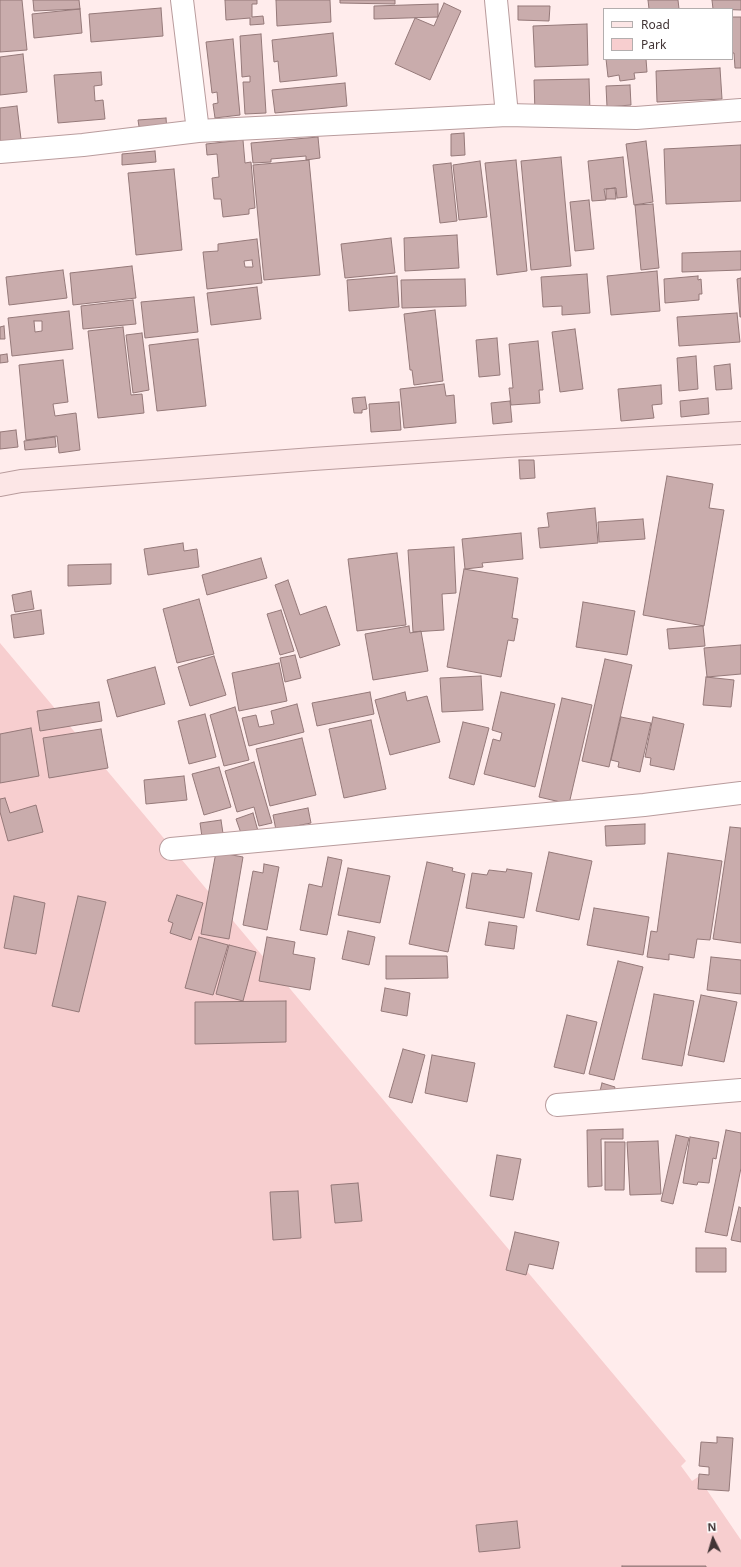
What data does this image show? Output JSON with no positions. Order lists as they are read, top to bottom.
{
  "legend": ["Road", "Park"],
  "north": "top"
}
